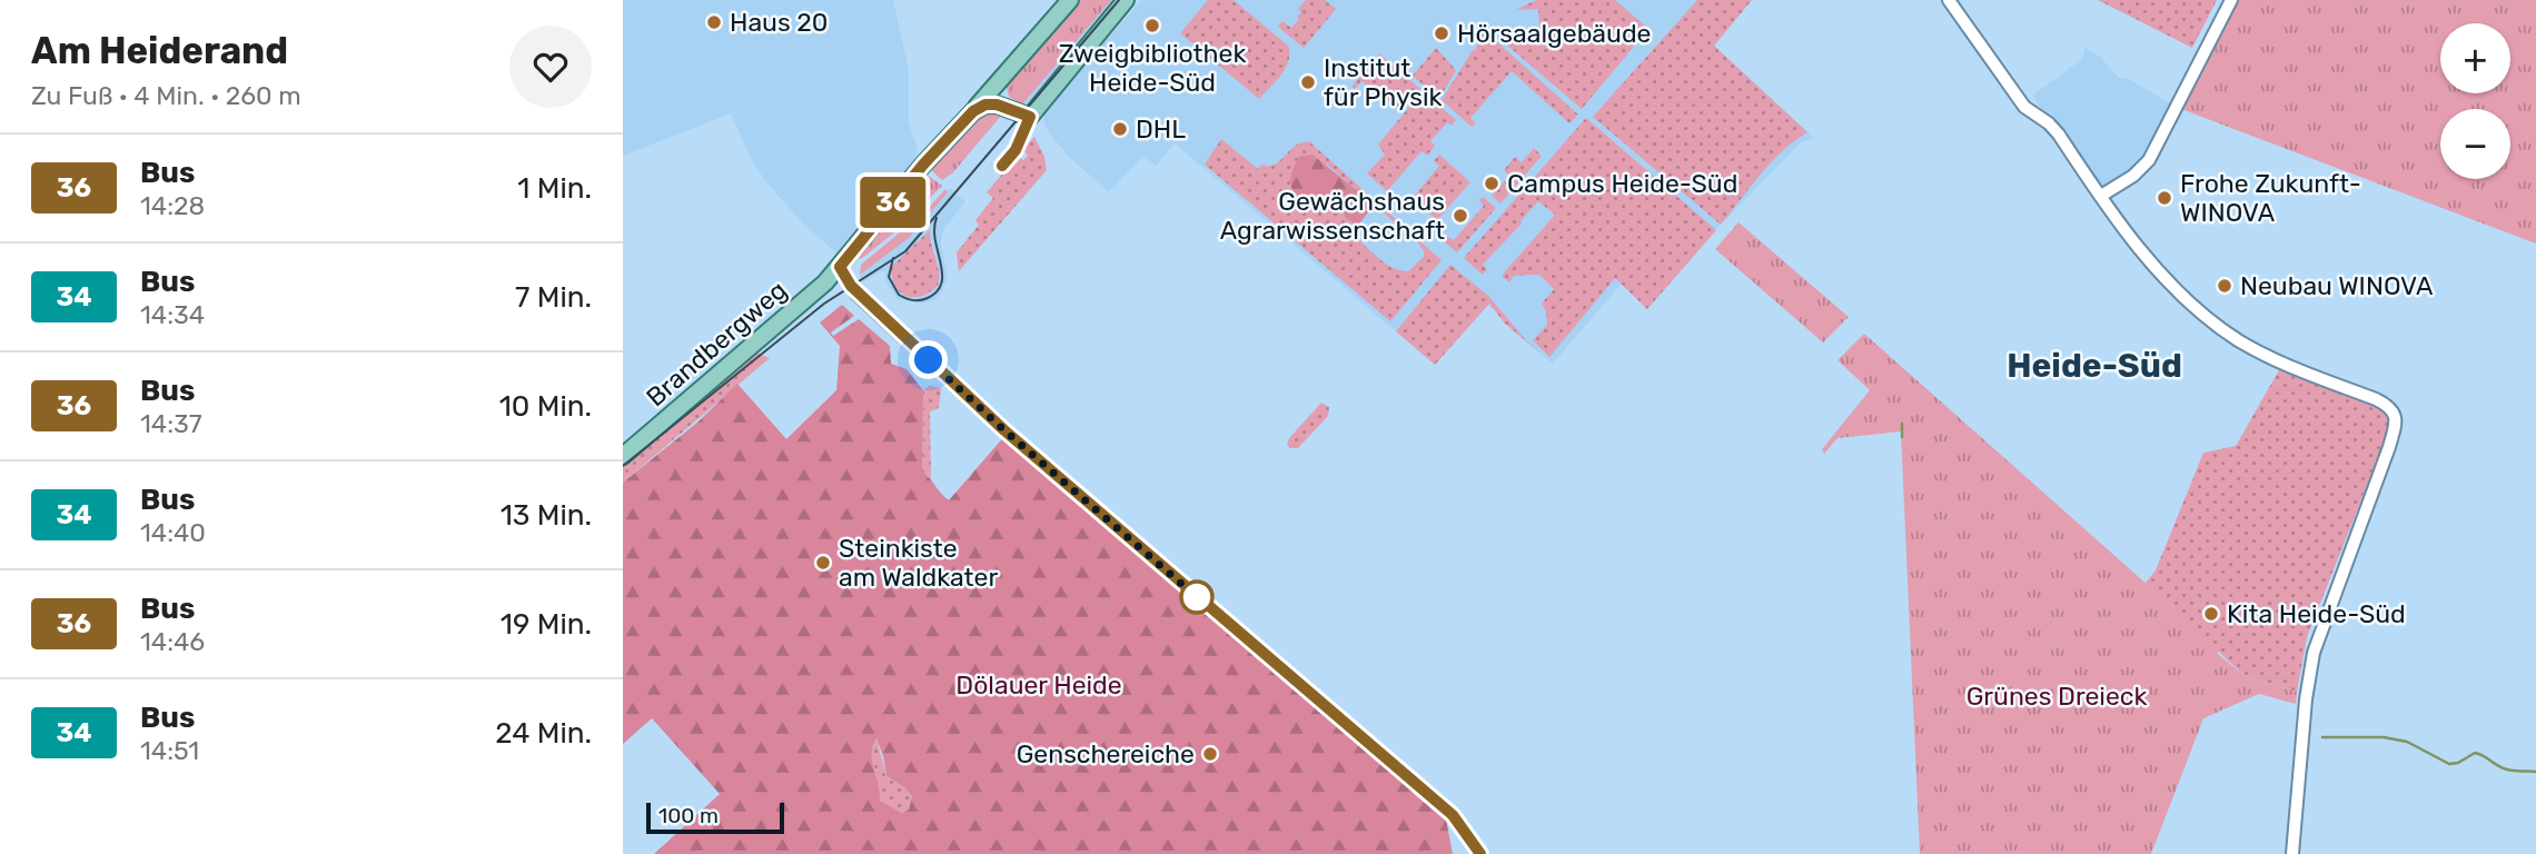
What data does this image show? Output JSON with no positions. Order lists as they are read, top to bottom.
{
  "streets": {
    "main road": ["Brandbergweg"]
  },
  "districts": ["Heide-Süd"],
  "parks": ["Dölauer Heide", "Grünes Dreieck"],
  "places": [
    "Haus 20",
    "Zweigbibliothek Heide-Süd",
    "Hörsaalgebäude",
    "Institut für Physik",
    "DHL",
    "Campus Heide-Süd",
    "Frohe Zukunft- WINOVA",
    "Gewächshaus Agrarwissenschaft",
    "Neubau WINOVA",
    "Steinkiste am Waldkater",
    "Kita Heide-Süd",
    "Genschereiche"
  ],
  "lines": ["bus line 36"],
  "scale_bar": "100 m",
  "page": {
    "heading": ["Am Heiderand", "Zu Fuß · 4 Min. · 260 m"],
    "on_map": "36",
    "map_buttons": ["+", "−"],
    "list": [
      {
        "mark": "36",
        "name": "Bus",
        "note": "14:28",
        "value": "1 Min."
      },
      {
        "mark": "34",
        "name": "Bus",
        "note": "14:34",
        "value": "7 Min."
      },
      {
        "mark": "36",
        "name": "Bus",
        "note": "14:37",
        "value": "10 Min."
      },
      {
        "mark": "34",
        "name": "Bus",
        "note": "14:40",
        "value": "13 Min."
      },
      {
        "mark": "36",
        "name": "Bus",
        "note": "14:46",
        "value": "19 Min."
      },
      {
        "mark": "34",
        "name": "Bus",
        "note": "14:51",
        "value": "24 Min."
      }
    ],
    "scale": "100 m"
  }
}
